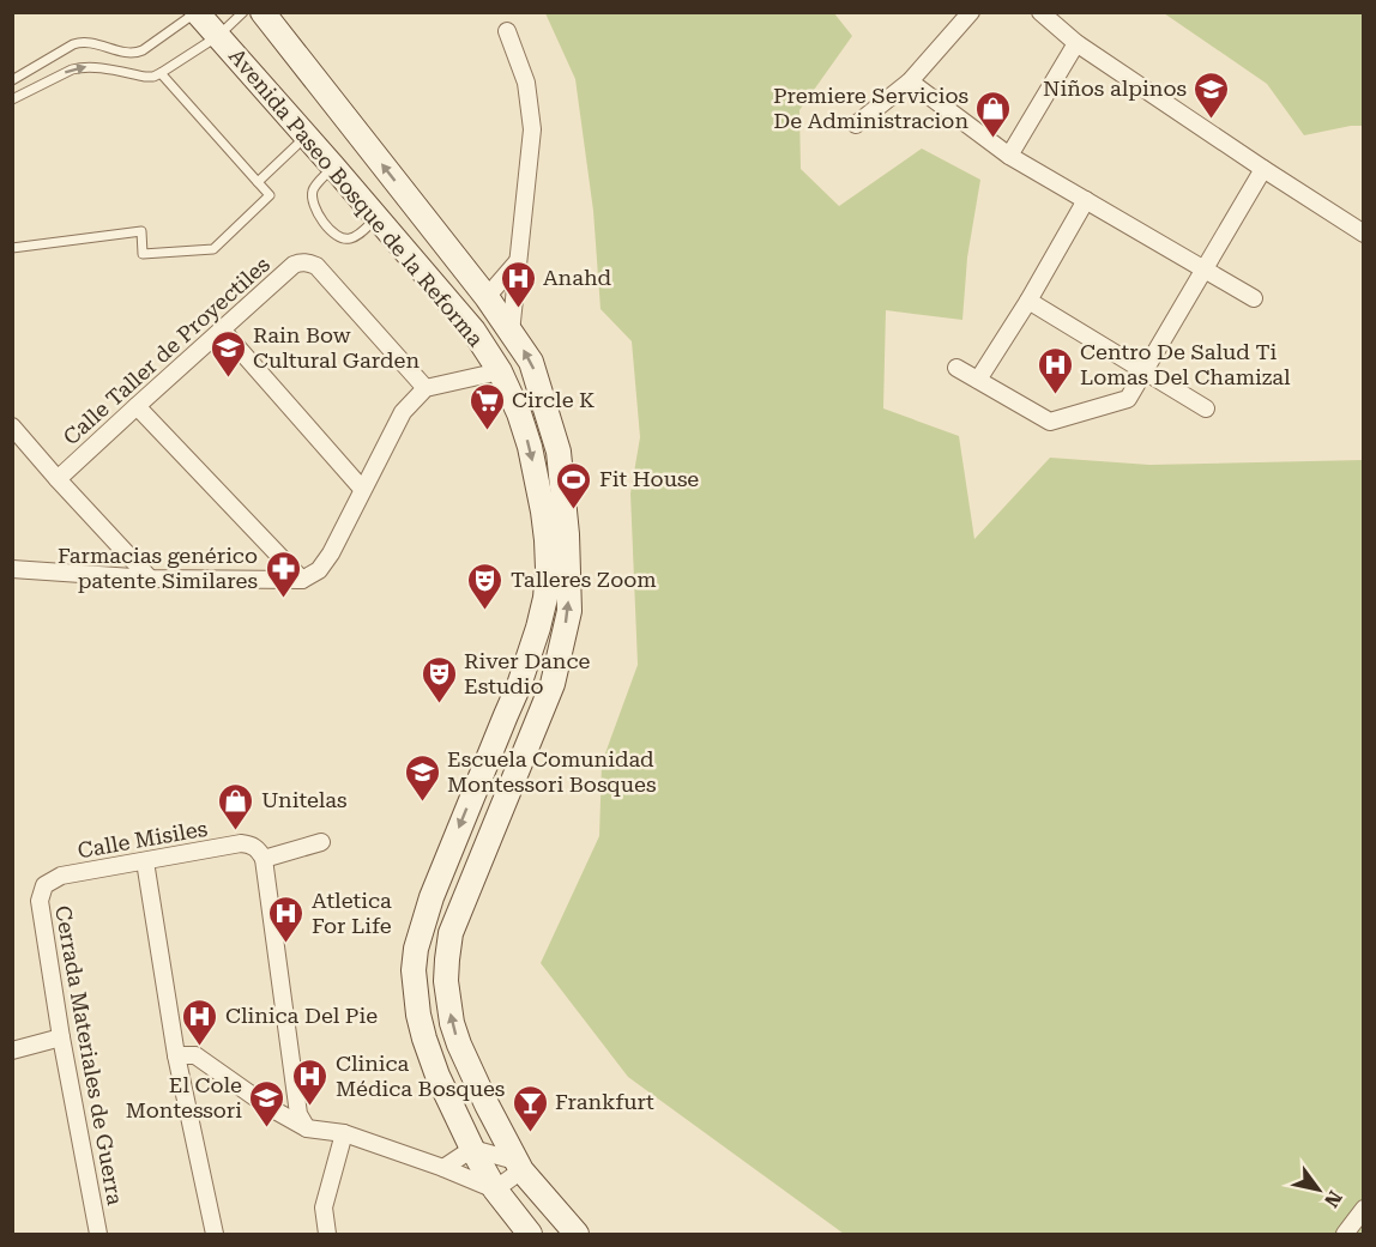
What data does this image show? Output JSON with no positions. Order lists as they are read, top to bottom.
{
  "streets": {
    "main road": ["Avenida Paseo Bosque de la Reforma"],
    "street": ["Calle Taller de Proyectiles", "Calle Misiles", "Cerrada Materiales de Guerra"]
  },
  "crossings": [
    ["Calle Misiles", "Cerrada Materiales de Guerra"]
  ],
  "places": {
    "school or university": [
      "Niños alpinos",
      "Rain Bow Cultural Garden",
      "Escuela Comunidad Montessori Bosques",
      "El Cole Montessori"
    ],
    "shop": ["Premiere Servicios De Administracion", "Unitelas"],
    "hospital": [
      "Anahd",
      "Centro De Salud Ti Lomas Del Chamizal",
      "Atletica For Life",
      "Clinica Del Pie",
      "Clinica Médica Bosques"
    ],
    "supermarket": ["Circle K"],
    "sports": ["Fit House"],
    "pharmacy": ["Farmacias genérico patente Similares"],
    "theatre": ["Talleres Zoom", "River Dance Estudio"],
    "bar": ["Frankfurt"]
  },
  "north": "bottom right"
}
